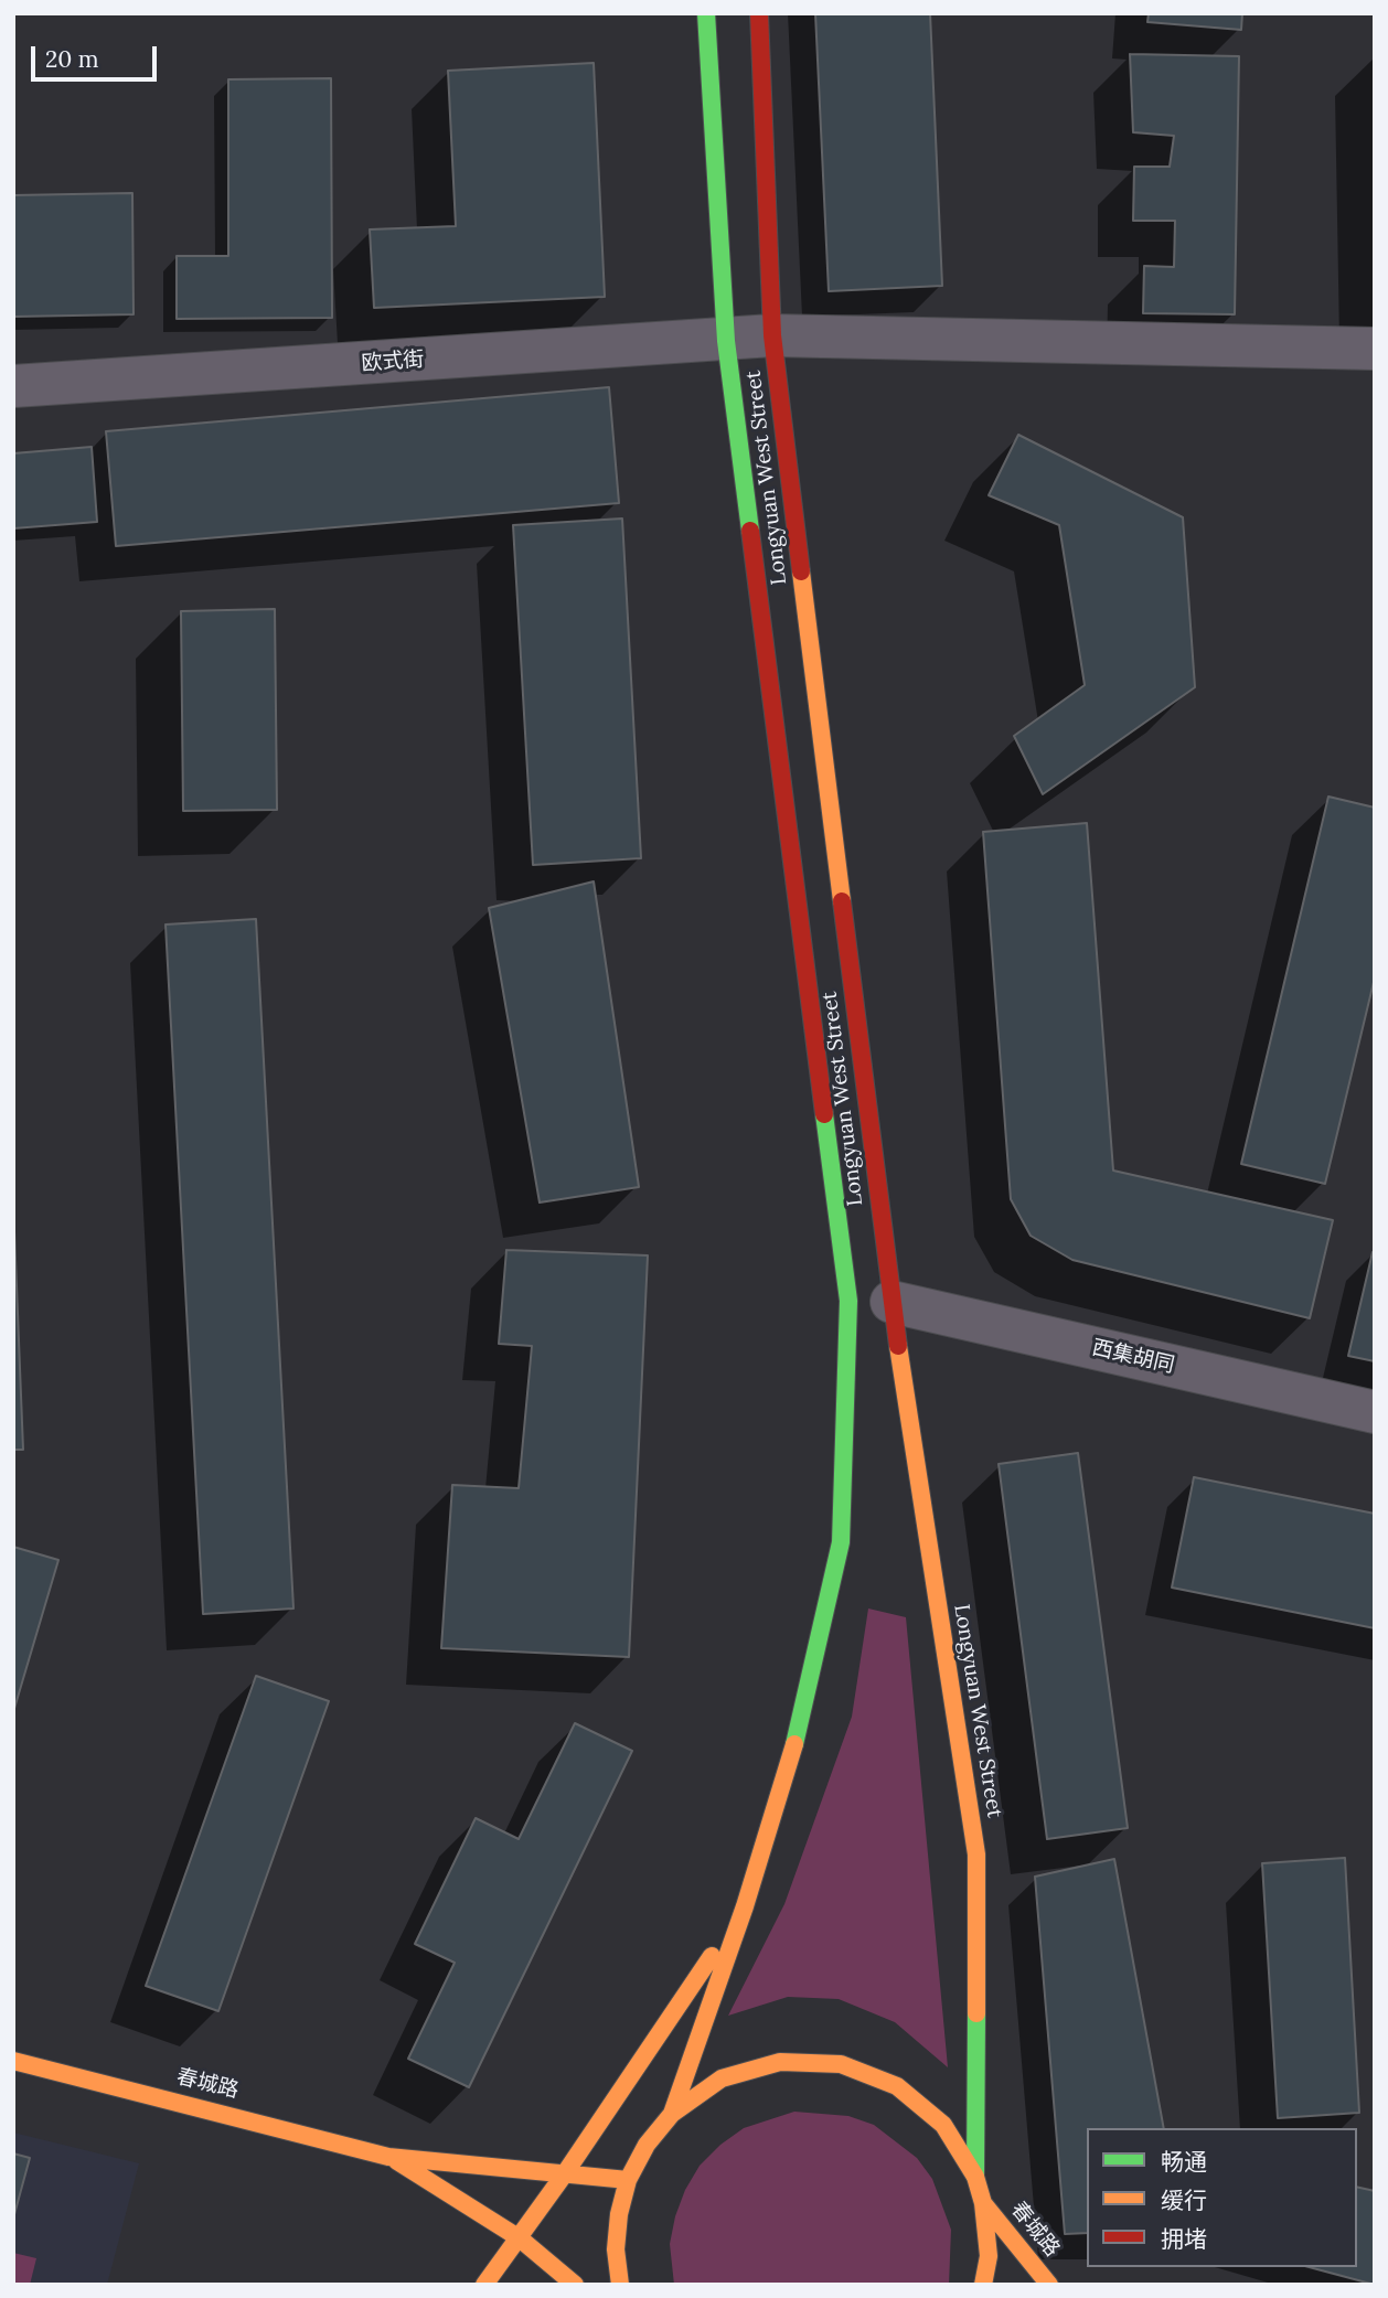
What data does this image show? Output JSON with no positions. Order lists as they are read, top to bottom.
{
  "streets": {
    "main road": ["Longyuan West Street", "春城路"],
    "street": ["欧式街", "西集胡同"]
  },
  "crossings": [
    ["欧式街", "Longyuan West Street"],
    ["Longyuan West Street", "西集胡同"]
  ],
  "legend": ["畅通", "缓行", "拥堵"],
  "scale_bar": "20 m"
}
